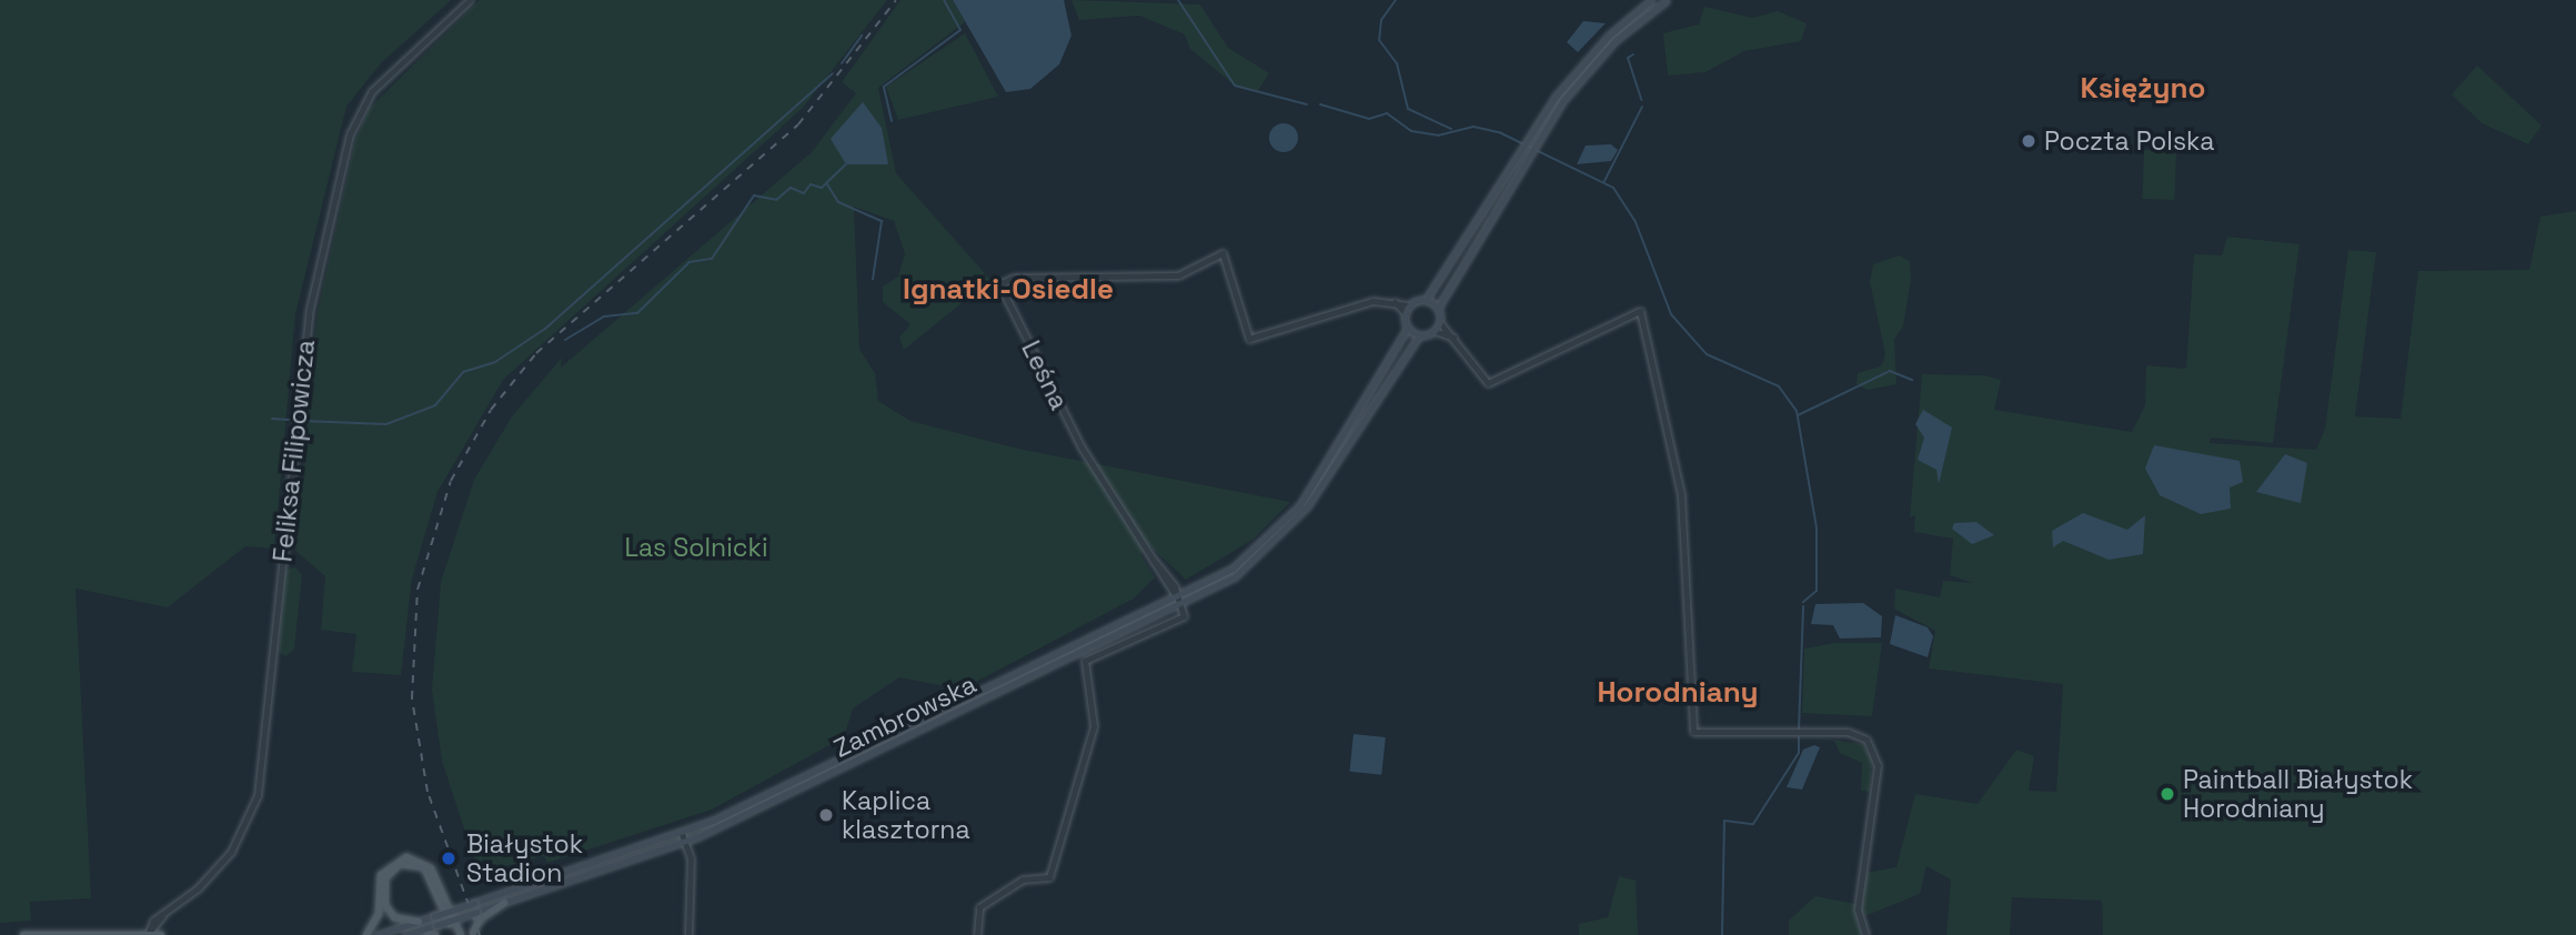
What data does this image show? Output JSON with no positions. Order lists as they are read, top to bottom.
{
  "streets": {
    "main road": ["Zambrowska"],
    "street": ["Leśna", "Feliksa Filipowicza"]
  },
  "crossings": [
    ["Leśna", "Zambrowska"]
  ],
  "districts": ["Księżyno", "Ignatki-Osiedle", "Horodniany"],
  "parks": ["Las Solnicki"],
  "places": [
    "Poczta Polska",
    "Paintball Białystok Horodniany",
    "Kaplica klasztorna",
    "Białystok Stadion"
  ]
}
